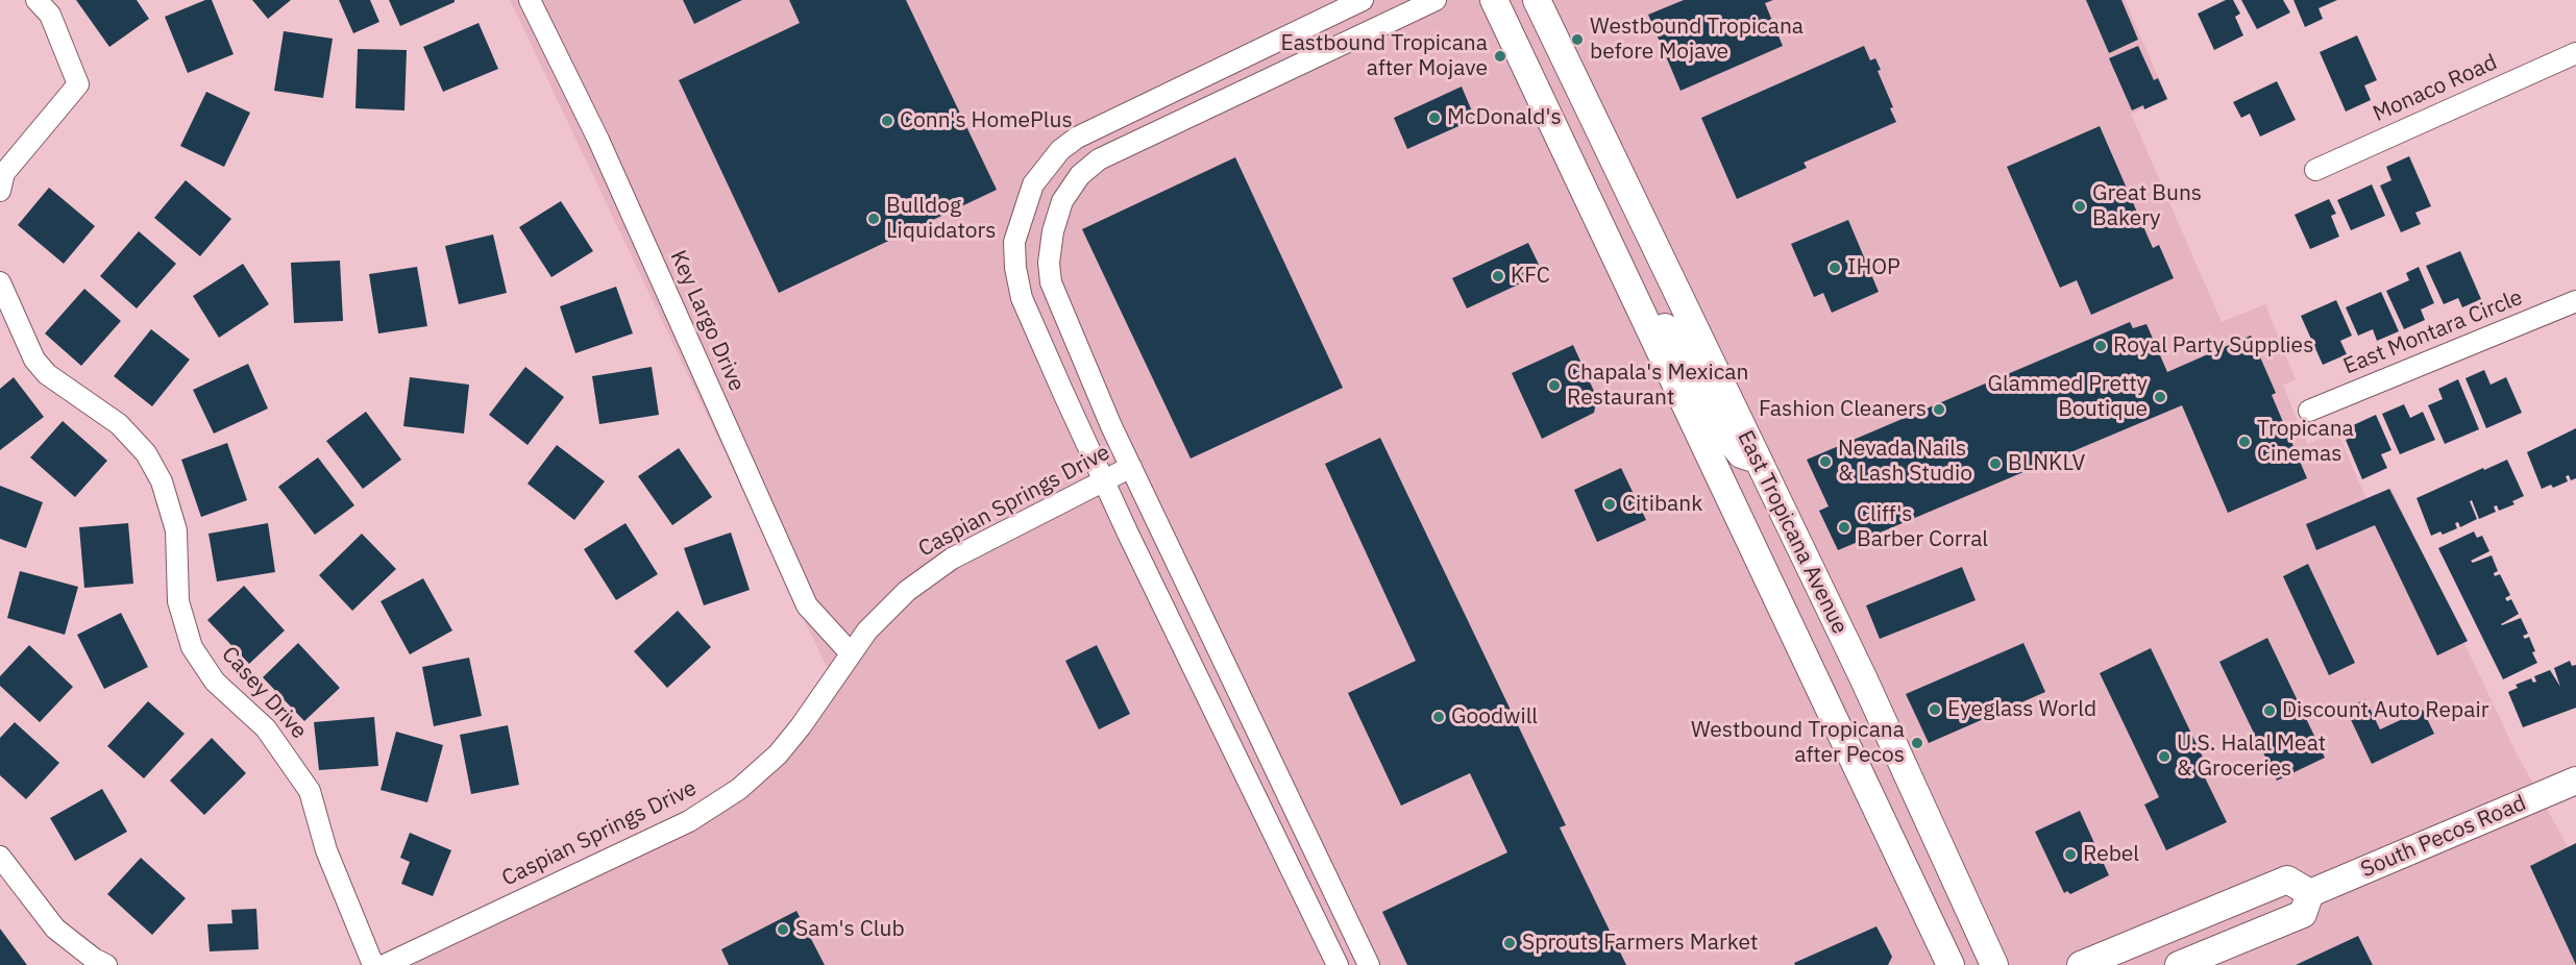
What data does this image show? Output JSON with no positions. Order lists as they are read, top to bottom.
{
  "streets": {
    "main road": ["East Tropicana Avenue", "South Pecos Road"],
    "street": [
      "Monaco Road",
      "Key Largo Drive",
      "East Montara Circle",
      "Caspian Springs Drive",
      "Casey Drive"
    ]
  },
  "crossings": [
    ["Key Largo Drive", "Caspian Springs Drive"]
  ],
  "places": [
    "Westbound Tropicana before Mojave",
    "Eastbound Tropicana after Mojave",
    "McDonald's",
    "Conn's HomePlus",
    "Great Buns Bakery",
    "Bulldog Liquidators",
    "IHOP",
    "KFC",
    "Royal Party Supplies",
    "Chapala's Mexican Restaurant",
    "Glammed Pretty Boutique",
    "Fashion Cleaners",
    "Tropicana Cinemas",
    "Nevada Nails & Lash Studio",
    "BLNKLV",
    "Citibank",
    "Cliff's Barber Corral",
    "Eyeglass World",
    "Discount Auto Repair",
    "Goodwill",
    "Westbound Tropicana after Pecos",
    "U.S. Halal Meat & Groceries",
    "Rebel",
    "Sam's Club",
    "Sprouts Farmers Market"
  ]
}
